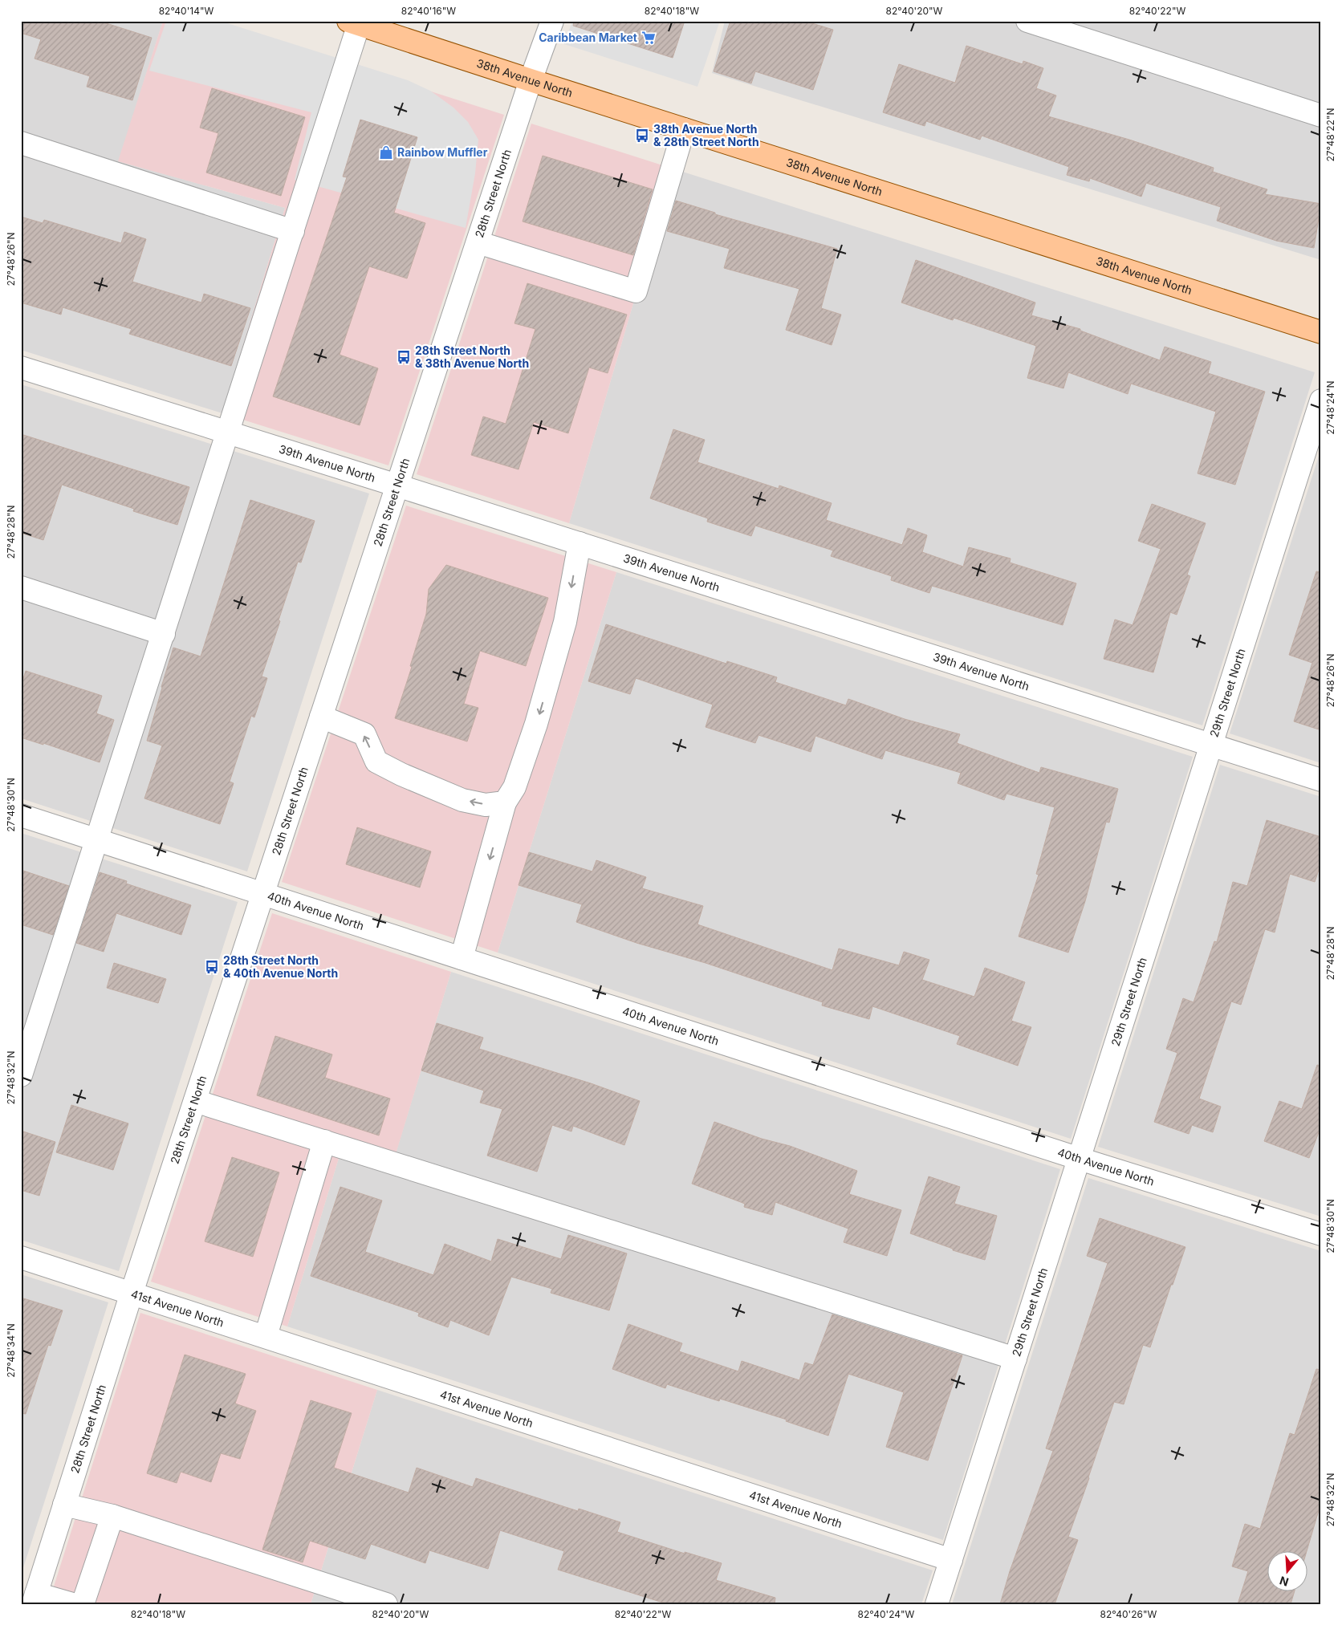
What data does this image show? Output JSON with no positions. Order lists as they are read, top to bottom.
{
  "streets": {
    "main road": ["38th Avenue North"],
    "street": [
      "28th Street North",
      "39th Avenue North",
      "29th Street North",
      "40th Avenue North",
      "41st Avenue North"
    ]
  },
  "crossings": [
    ["38th Avenue North", "28th Street North"],
    ["28th Street North", "39th Avenue North"],
    ["28th Street North", "40th Avenue North"],
    ["28th Street North", "41st Avenue North"],
    ["39th Avenue North", "29th Street North"],
    ["29th Street North", "40th Avenue North"],
    ["29th Street North", "41st Avenue North"]
  ],
  "places": {
    "supermarket": ["Caribbean Market"],
    "bus stop": ["38th Avenue North & 28th Street North", "28th Street North & 38th Avenue North", "28th Street North & 40th Avenue North"],
    "shop": ["Rainbow Muffler"]
  },
  "north": "bottom",
  "coordinates": [
    "82°40'14\"W",
    "82°40'16\"W",
    "82°40'18\"W",
    "82°40'20\"W",
    "82°40'22\"W",
    "27°48'22\"N",
    "27°48'26\"N",
    "27°48'24\"N",
    "27°48'28\"N",
    "27°48'30\"N",
    "27°48'32\"N",
    "27°48'34\"N",
    "82°40'24\"W",
    "82°40'26\"W"
  ]
}
